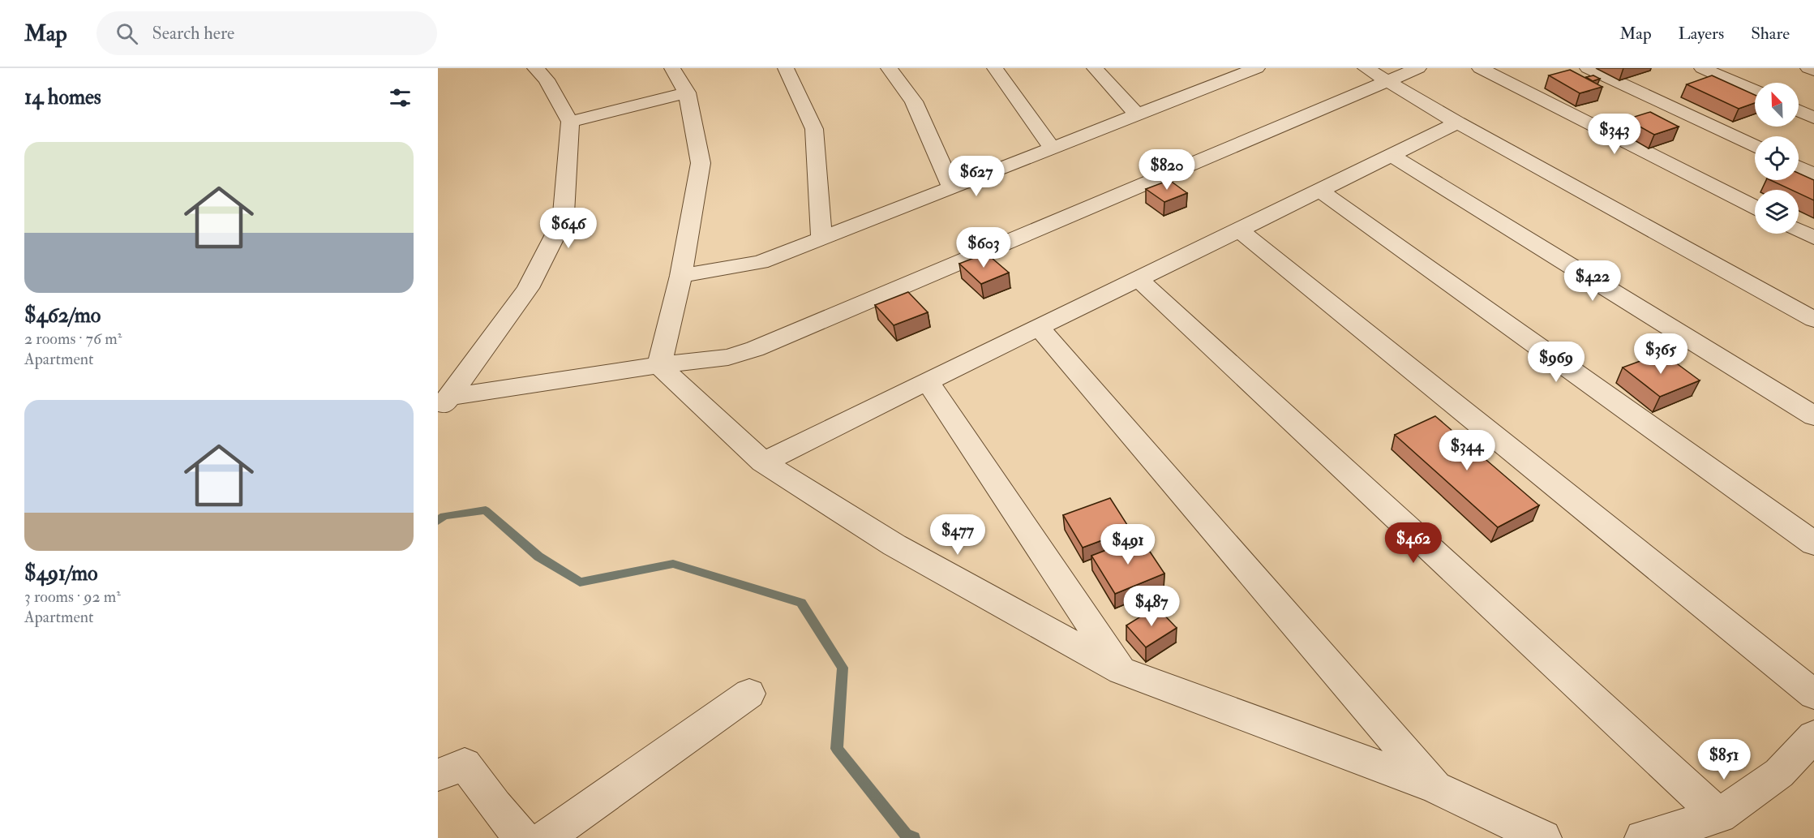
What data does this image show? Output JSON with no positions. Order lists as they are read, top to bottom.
{
  "north": "top left",
  "page": {
    "header": "Map",
    "search": "Search here",
    "nav": ["Map", "Layers", "Share"],
    "heading": "14 homes",
    "price": [
      "$343",
      "$820",
      "$627",
      "$646",
      "$603",
      "$422",
      "$365",
      "$969",
      "$344",
      "$477",
      "$462",
      "$491",
      "$487",
      "$851"
    ],
    "list": [
      {
        "name": "$462/mo",
        "note": "2 rooms · 76 m² · Apartment"
      },
      {
        "name": "$491/mo",
        "note": "3 rooms · 92 m² · Apartment"
      }
    ]
  }
}
